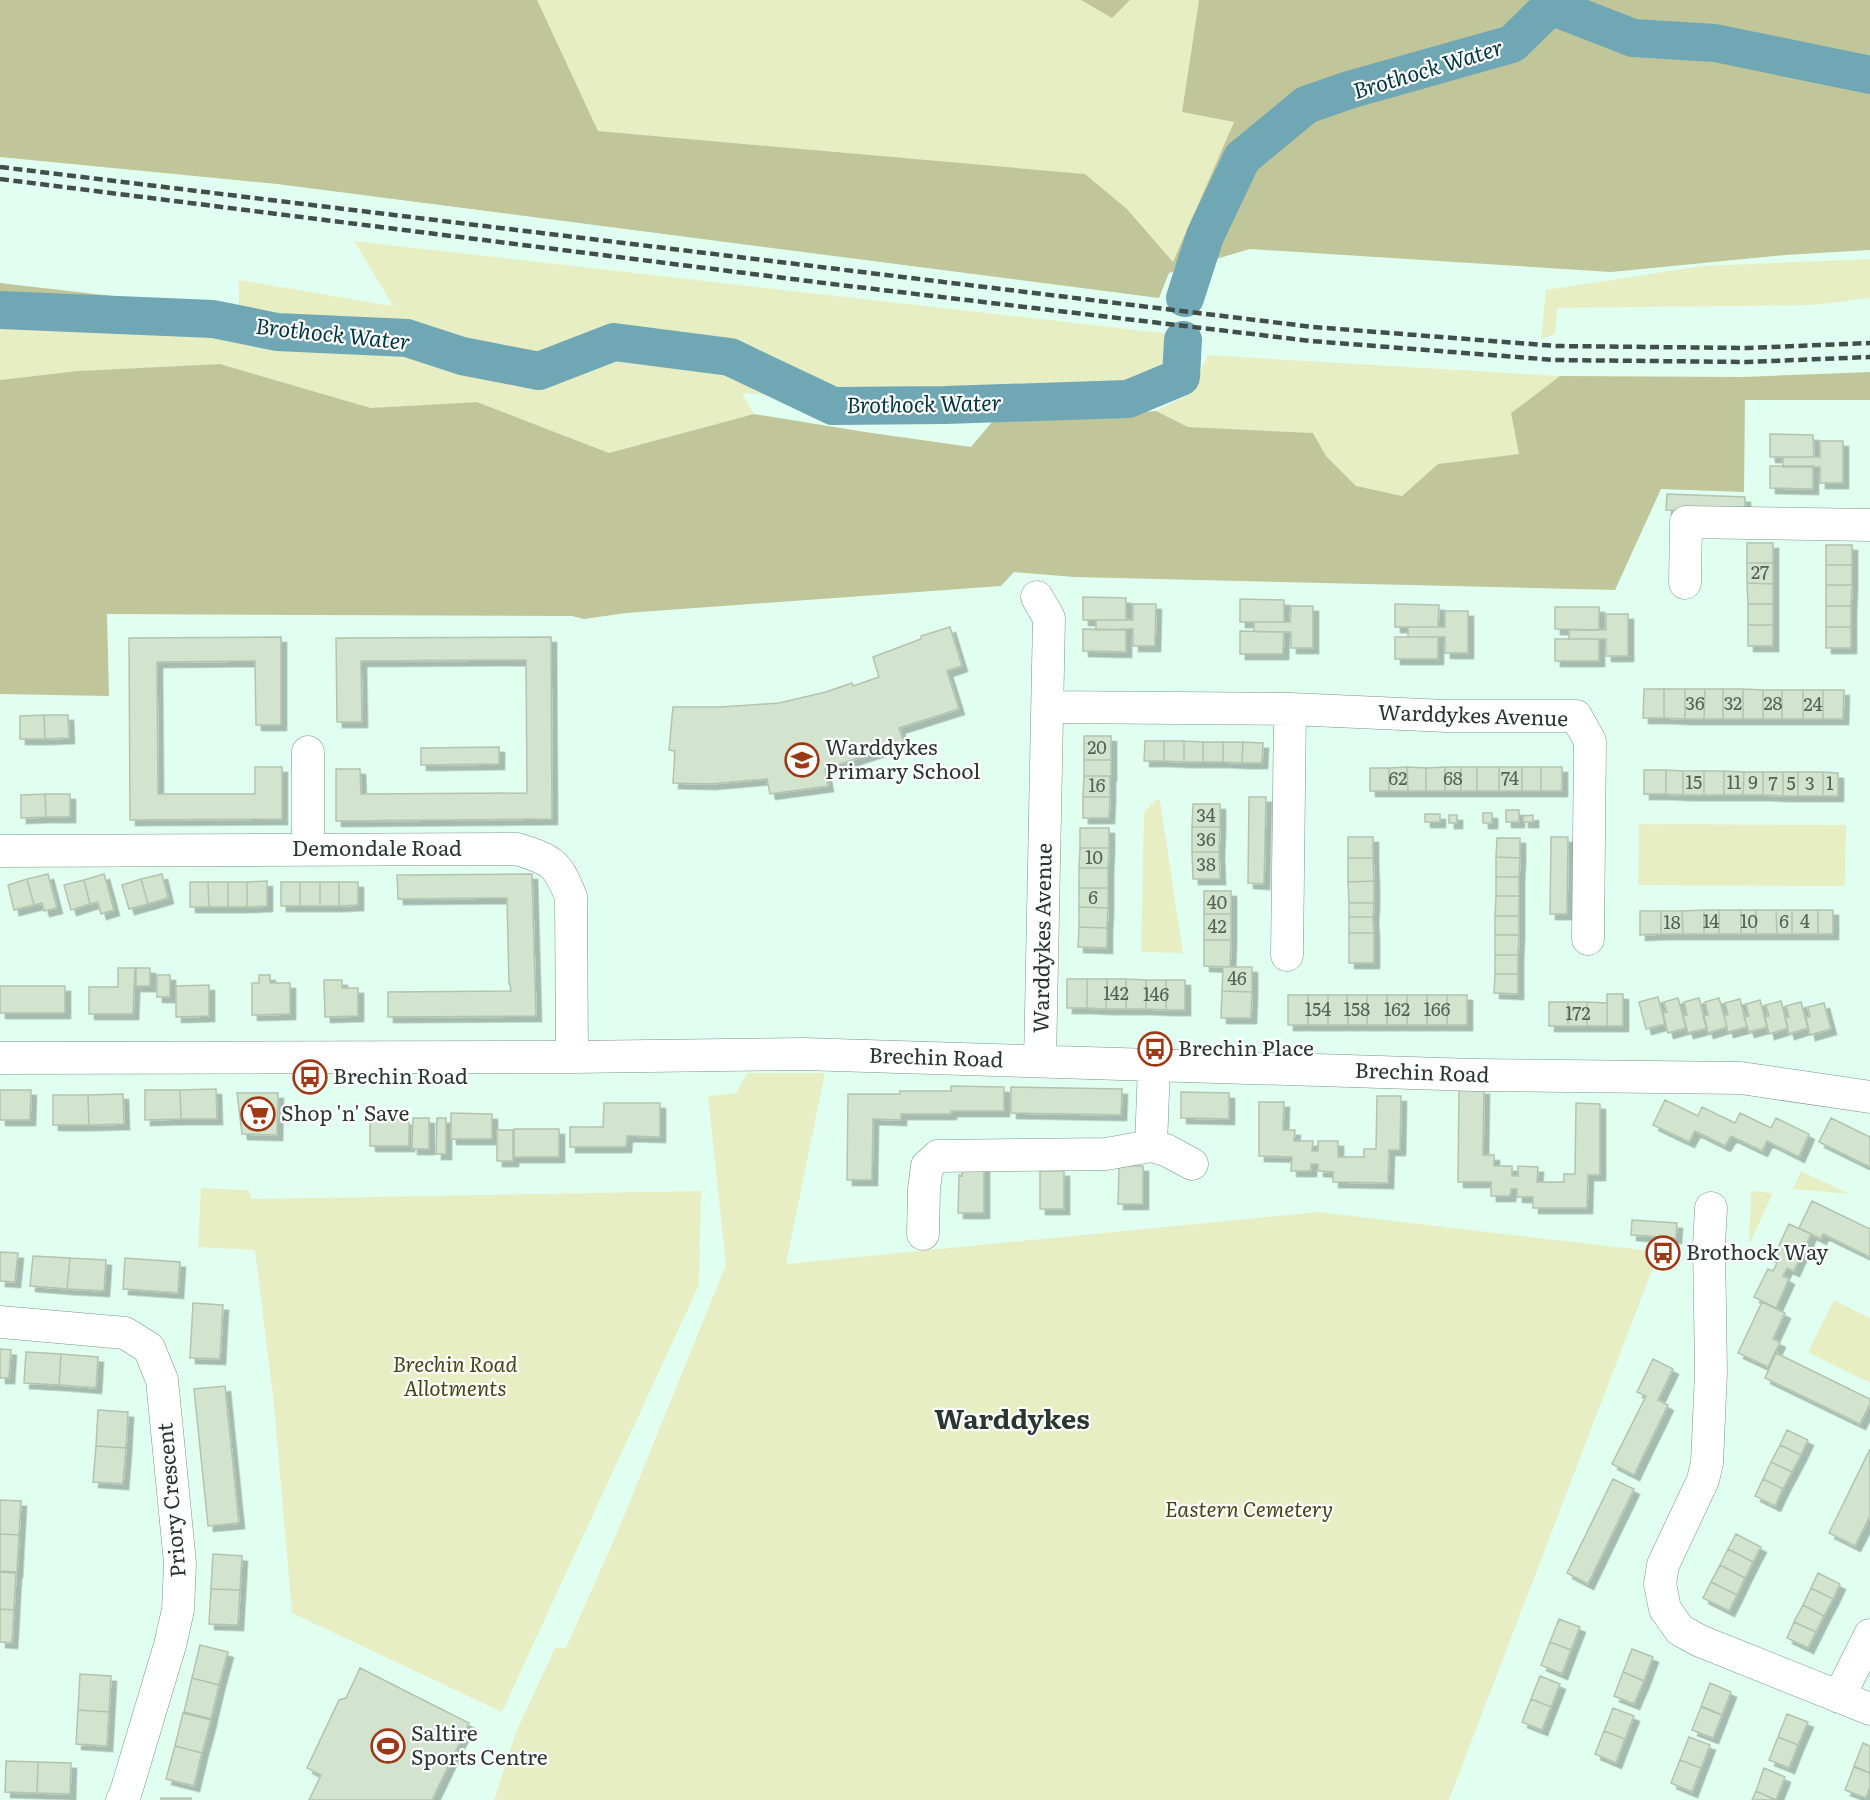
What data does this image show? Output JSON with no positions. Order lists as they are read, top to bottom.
{
  "streets": {
    "street": [
      "Warddykes Avenue",
      "Demondale Road",
      "Brechin Road",
      "Priory Crescent"
    ]
  },
  "crossings": [
    ["Warddykes Avenue", "Brechin Road"],
    ["Demondale Road", "Brechin Road"]
  ],
  "districts": ["Warddykes"],
  "water": ["Brothock Water"],
  "parks": ["Brechin Road Allotments", "Eastern Cemetery"],
  "places": {
    "school or university": ["Warddykes Primary School"],
    "bus stop": ["Brechin Place", "Brechin Road", "Brothock Way"],
    "supermarket": ["Shop 'n' Save"],
    "sports": ["Saltire Sports Centre"]
  },
  "house_numbers": [
    "27",
    "36",
    "32",
    "28",
    "24",
    "20",
    "62",
    "68",
    "74",
    "15",
    "11",
    "9",
    "7",
    "5",
    "3",
    "1",
    "16",
    "34",
    "36",
    "10",
    "38",
    "6",
    "40",
    "14",
    "10",
    "6",
    "4",
    "18",
    "42",
    "46",
    "142",
    "146",
    "154",
    "158",
    "162",
    "166",
    "172"
  ]
}
